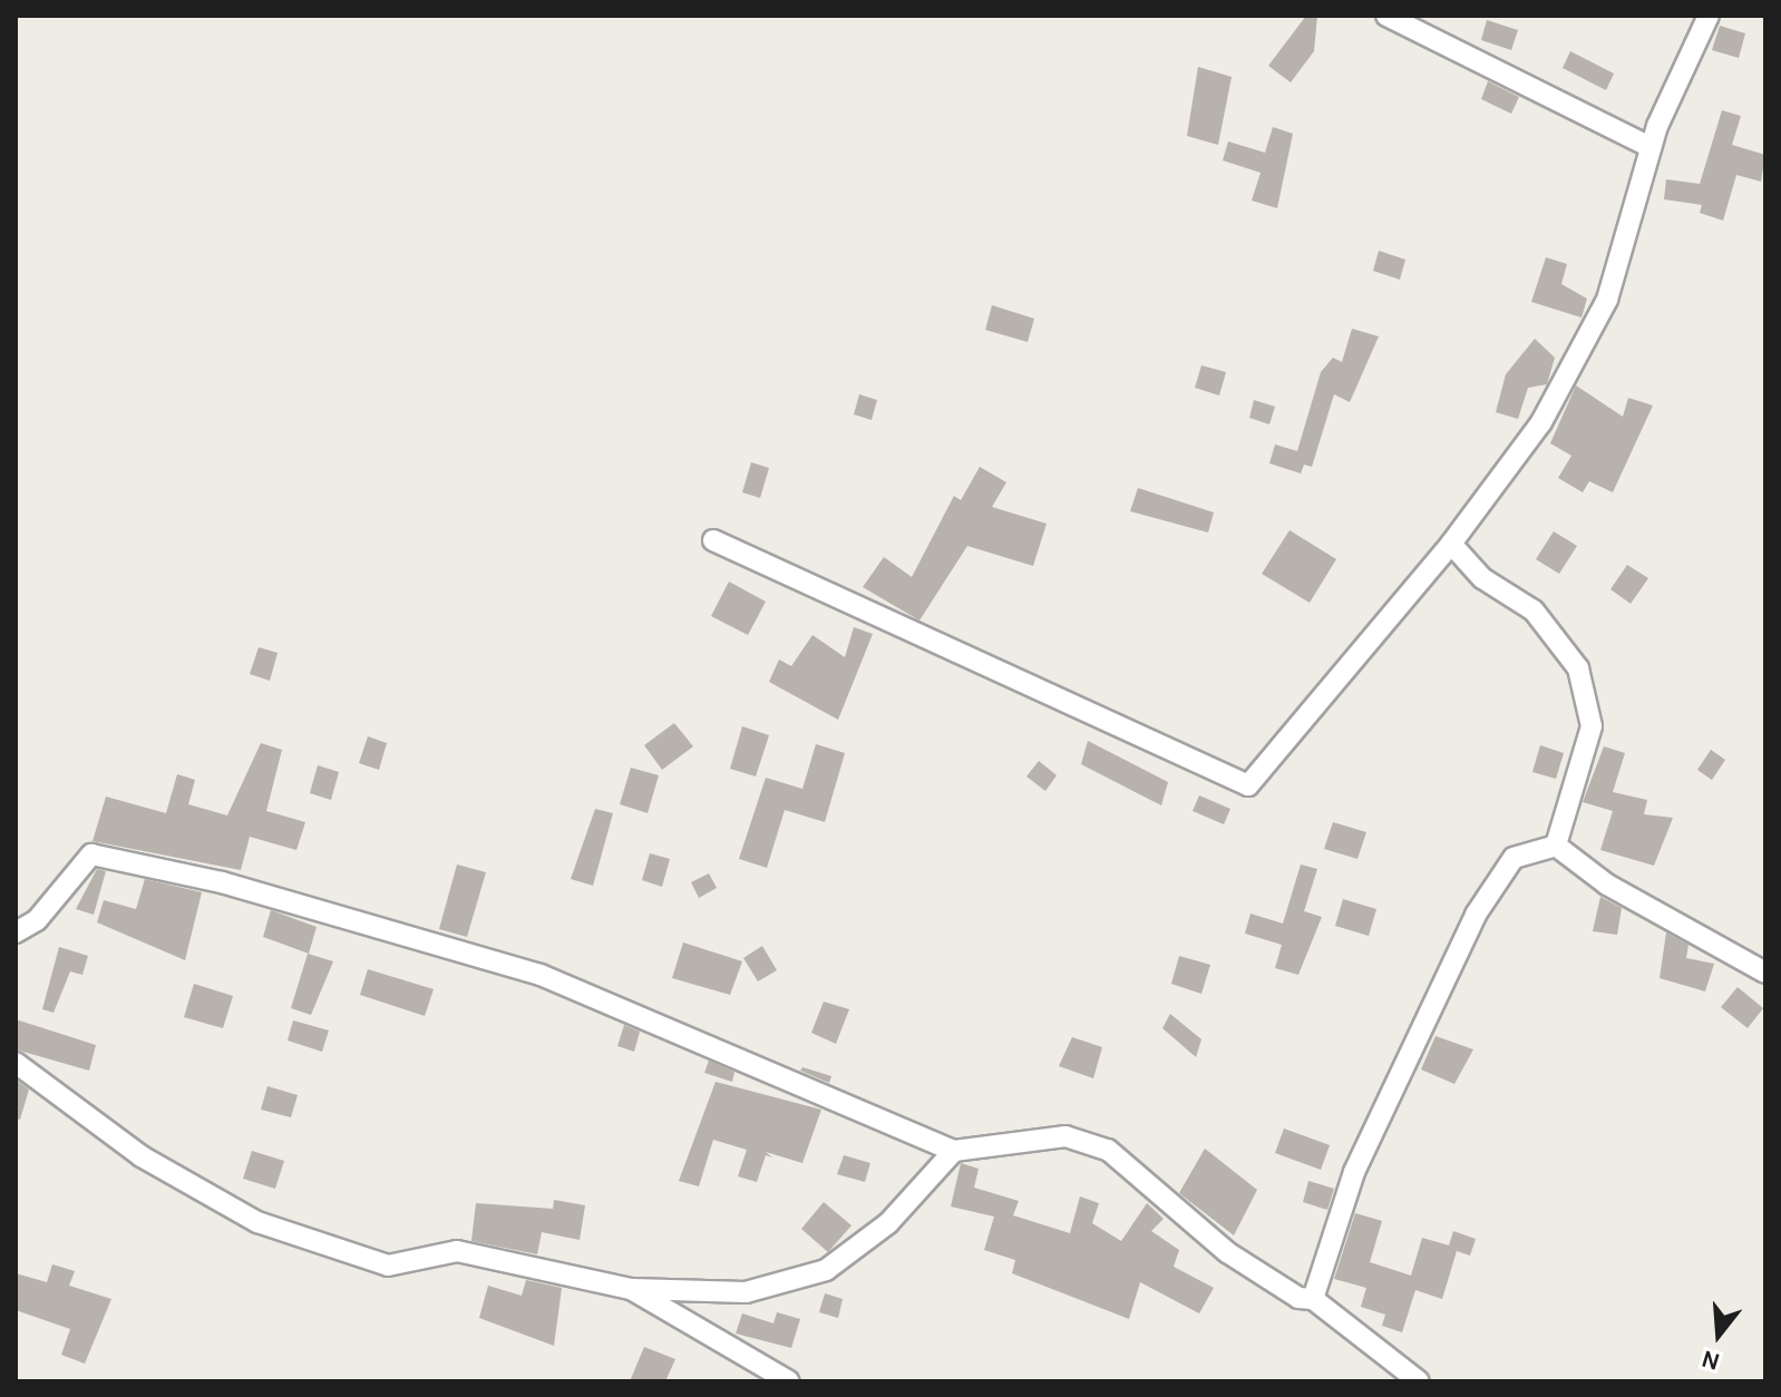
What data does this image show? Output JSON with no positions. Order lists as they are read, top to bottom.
{
  "north": "bottom"
}
